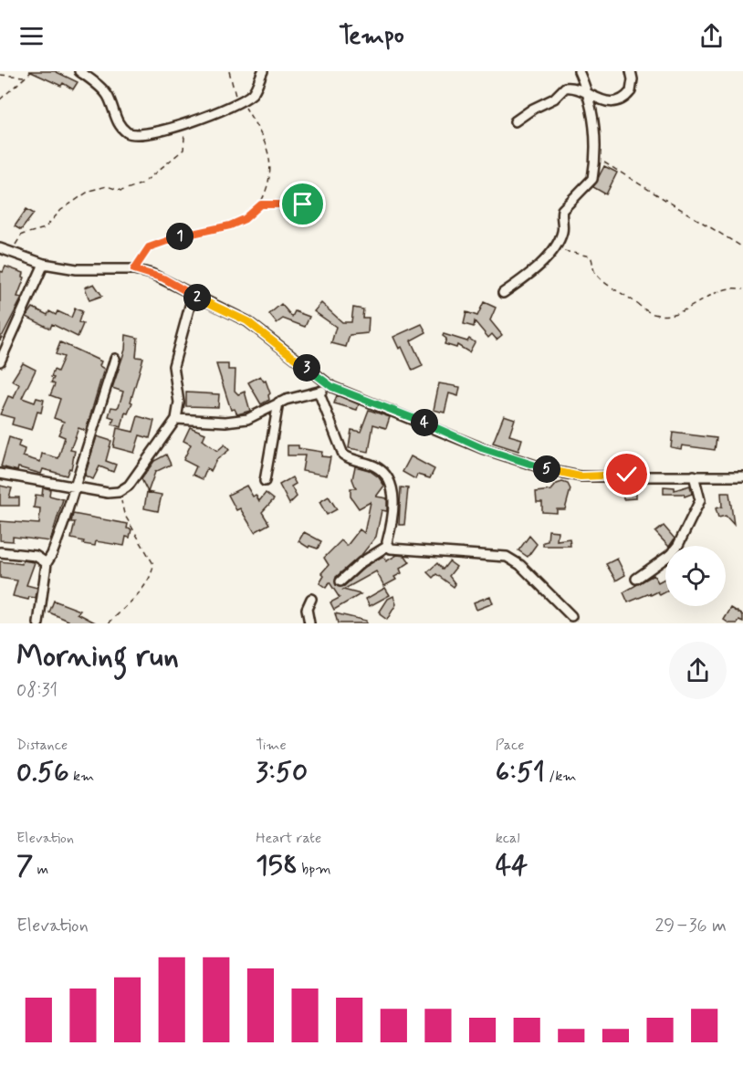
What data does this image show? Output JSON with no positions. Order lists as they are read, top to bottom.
{
  "page": {
    "header": "Tempo",
    "pins": [
      "1",
      "2",
      "3",
      "4",
      "5"
    ],
    "heading": ["Morning run", "08:31"],
    "stats": [
      ["Distance", "0.56 km"],
      ["Time", "3:50"],
      ["Pace", "6:51 /km"],
      ["Elevation", "7 m"],
      ["Heart rate", "158 bpm"],
      ["kcal", "44"]
    ],
    "chart": ["Elevation", "29–36 m"]
  }
}
